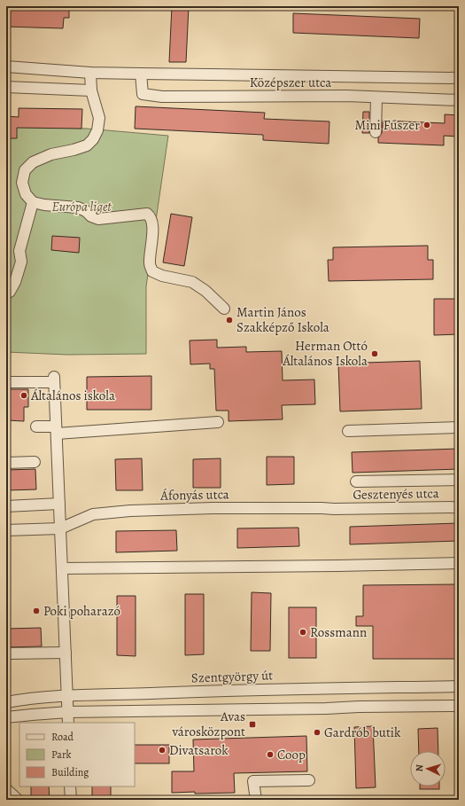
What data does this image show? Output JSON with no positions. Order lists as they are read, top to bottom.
{
  "streets": {
    "street": [
      "Középszer utca",
      "Gesztenyés utca",
      "Áfonyás utca",
      "Szentgyörgy út"
    ]
  },
  "crossings": [
    ["Gesztenyés utca", "Áfonyás utca"]
  ],
  "parks": ["Európa liget"],
  "places": {
    "other": [
      "Mini Fűszer",
      "Martin János Szakképző Iskola",
      "Herman Ottó Általános Iskola",
      "Általános iskola",
      "Poki poharazó",
      "Rossmann",
      "Gardrób butik",
      "Divatsarok",
      "Coop"
    ],
    "transit": ["Avas városközpont"]
  },
  "legend": ["Road", "Park", "Building"],
  "north": "left"
}
